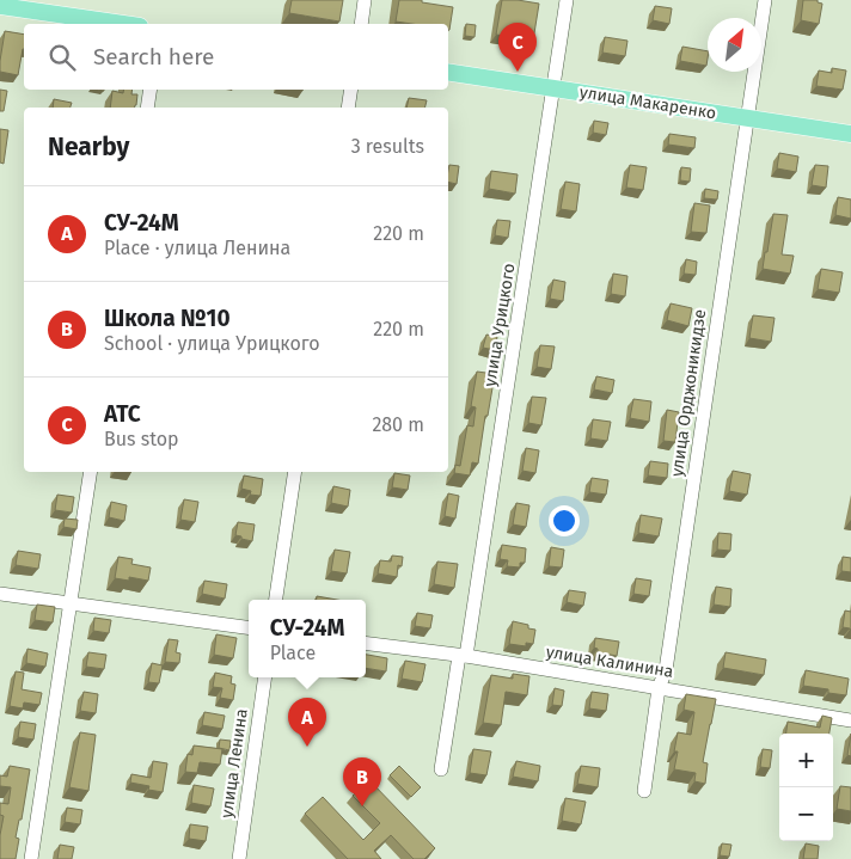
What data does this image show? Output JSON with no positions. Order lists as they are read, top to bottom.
{
  "streets": {
    "main road": ["улица Макаренко"],
    "street": [
      "улица Урицкого",
      "улица Орджоникидзе",
      "улица Калинина",
      "улица Ленина"
    ]
  },
  "crossings": [
    ["улица Макаренко", "улица Урицкого"],
    ["улица Макаренко", "улица Орджоникидзе"],
    ["улица Урицкого", "улица Калинина"],
    ["улица Орджоникидзе", "улица Калинина"]
  ],
  "north": "top right",
  "page": {
    "pins": ["C", "A", "B"],
    "search": "Search here",
    "heading": ["Nearby", "3 results"],
    "list": [
      {
        "mark": "A",
        "name": "СУ-24М",
        "note": "Place · улица Ленина",
        "value": "220 m"
      },
      {
        "mark": "B",
        "name": "Школа №10",
        "note": "School · улица Урицкого",
        "value": "220 m"
      },
      {
        "mark": "C",
        "name": "АТС",
        "note": "Bus stop",
        "value": "280 m"
      }
    ],
    "popup": ["СУ-24М", "Place"],
    "map_buttons": ["+", "−"]
  }
}
